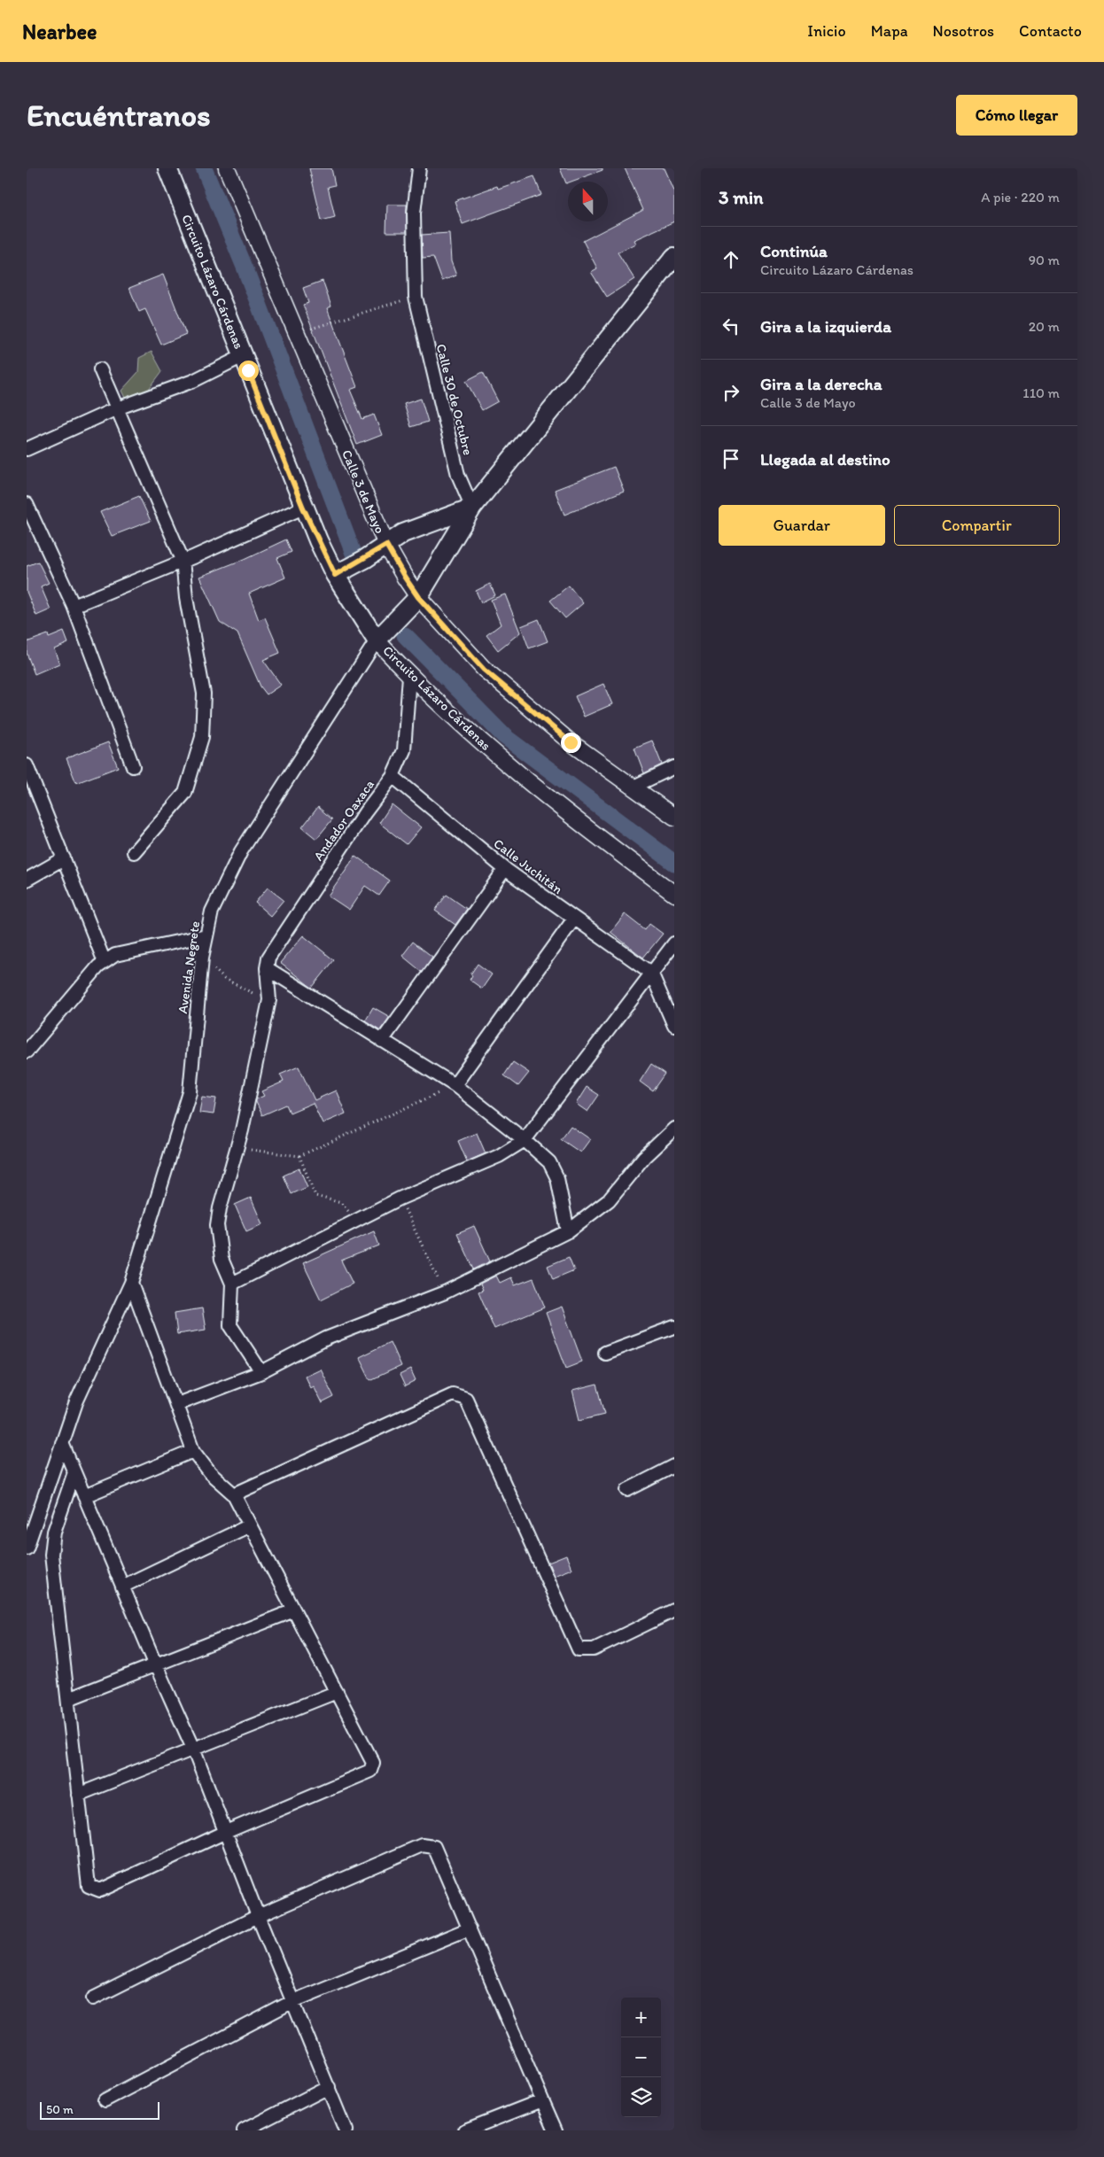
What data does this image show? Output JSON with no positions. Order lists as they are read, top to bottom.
{
  "streets": {
    "main road": ["Circuito Lázaro Cárdenas"],
    "street": [
      "Calle 30 de Octubre",
      "Calle 3 de Mayo",
      "Andador Oaxaca",
      "Calle Juchitán",
      "Avenida Negrete"
    ]
  },
  "crossings": [
    ["Circuito Lázaro Cárdenas", "Andador Oaxaca"],
    ["Circuito Lázaro Cárdenas", "Avenida Negrete"],
    ["Andador Oaxaca", "Calle Juchitán"]
  ],
  "scale_bar": "50 m",
  "north": "top",
  "page": {
    "header": "Nearbee",
    "nav": [
      "Inicio",
      "Mapa",
      "Nosotros",
      "Contacto"
    ],
    "buttons": [
      "Cómo llegar",
      ["Guardar", "Compartir"]
    ],
    "title": "Encuéntranos",
    "heading": ["3 min", "A pie · 220 m"],
    "list": [
      ["Continúa", "Circuito Lázaro Cárdenas", "90 m"],
      ["Gira a la izquierda", "20 m"],
      ["Gira a la derecha", "Calle 3 de Mayo", "110 m"],
      "Llegada al destino"
    ],
    "map_buttons": ["+", "−"],
    "scale": "50 m"
  }
}
